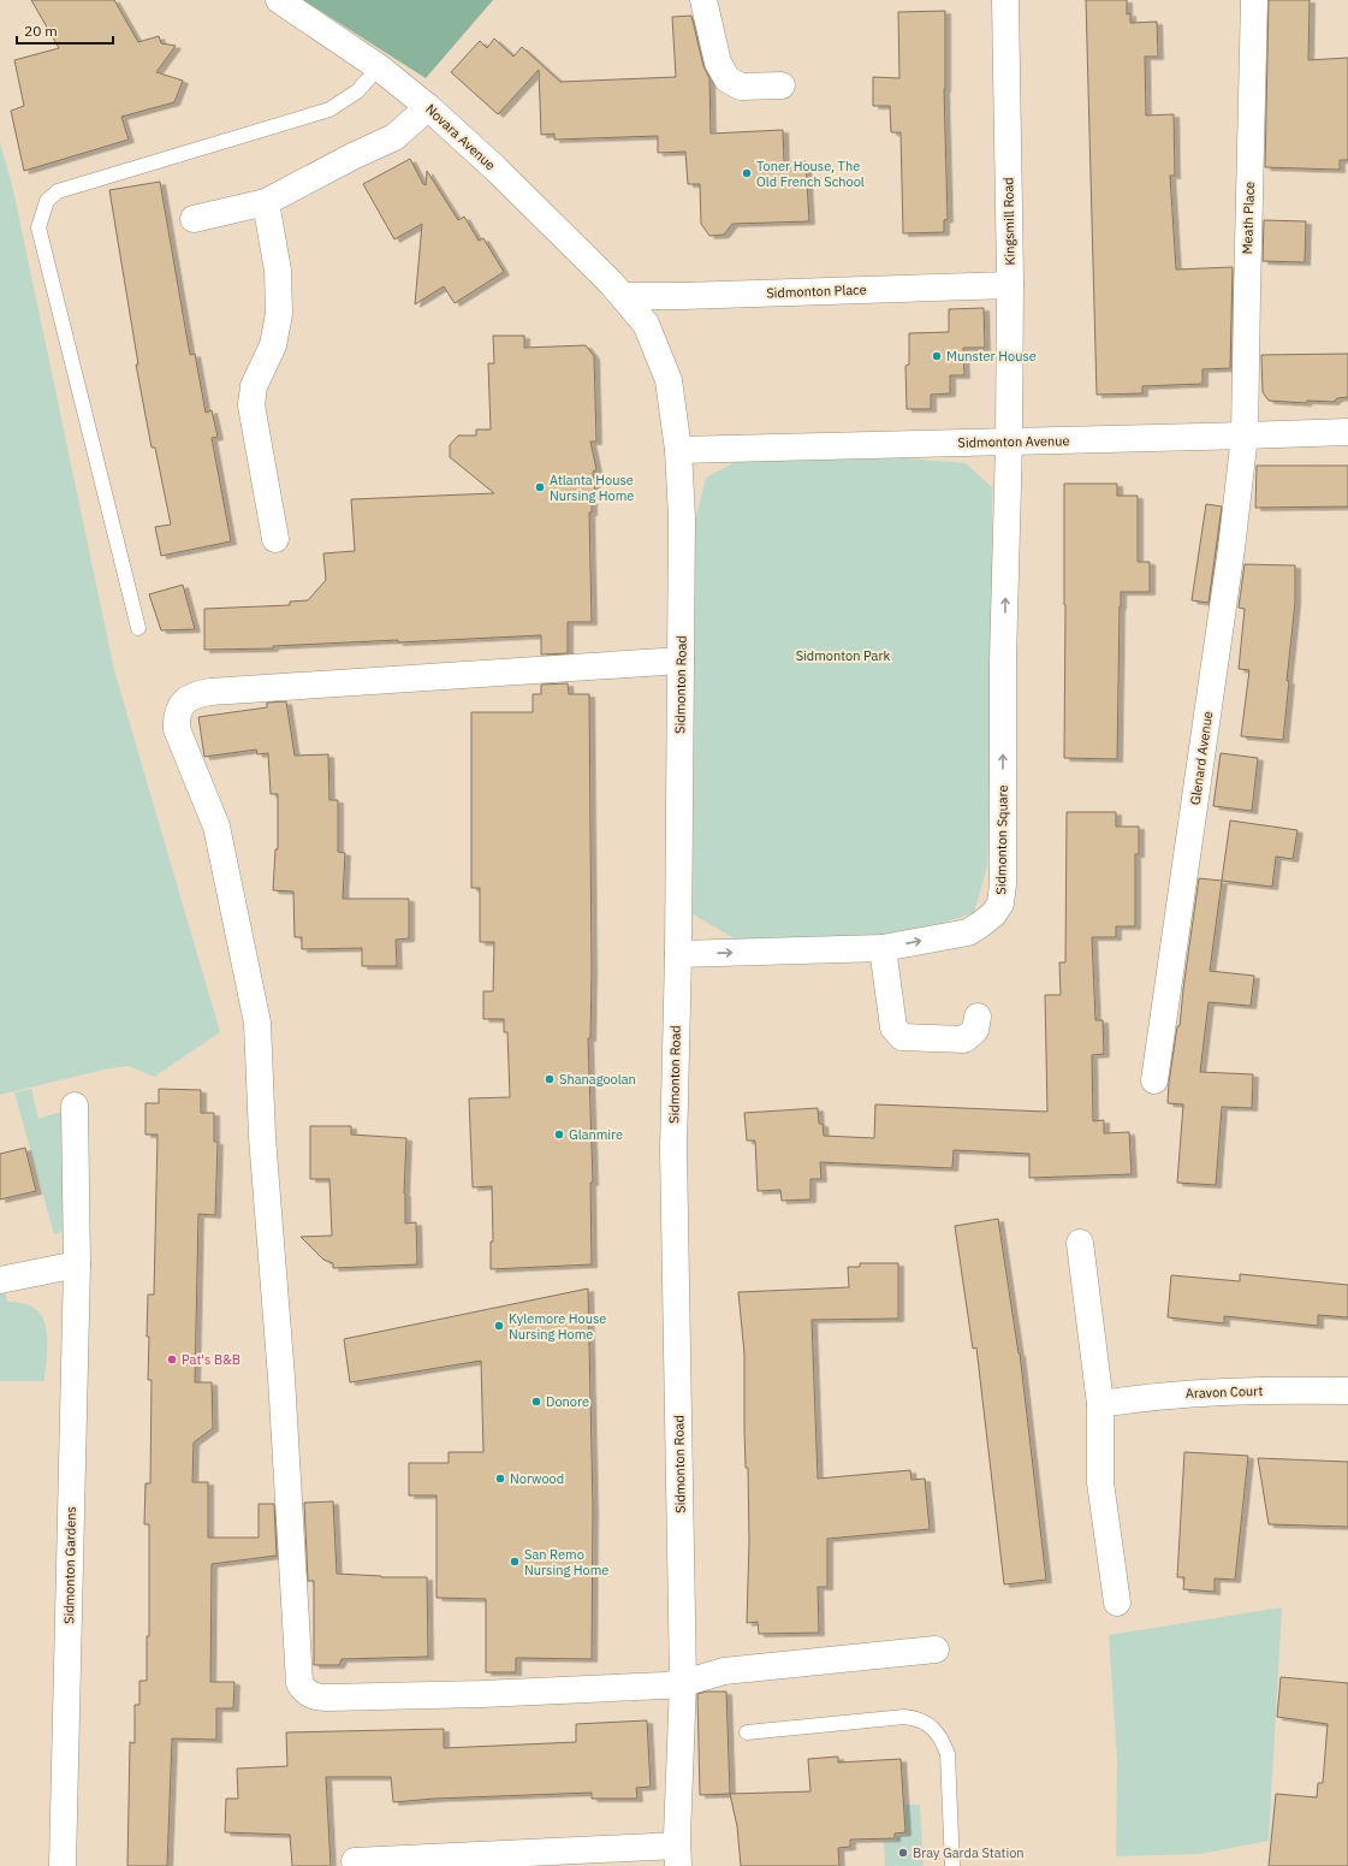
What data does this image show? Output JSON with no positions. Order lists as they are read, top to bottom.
{
  "streets": {
    "street": [
      "Novara Avenue",
      "Meath Place",
      "Kingsmill Road",
      "Sidmonton Place",
      "Sidmonton Avenue",
      "Sidmonton Road",
      "Glenard Avenue",
      "Sidmonton Square",
      "Aravon Court",
      "Sidmonton Gardens"
    ]
  },
  "crossings": [
    ["Novara Avenue", "Sidmonton Place"],
    ["Novara Avenue", "Sidmonton Road"],
    ["Meath Place", "Sidmonton Avenue"],
    ["Meath Place", "Glenard Avenue"],
    ["Kingsmill Road", "Sidmonton Place"],
    ["Kingsmill Road", "Sidmonton Avenue"],
    ["Kingsmill Road", "Sidmonton Square"],
    ["Sidmonton Place", "Sidmonton Road"],
    ["Sidmonton Avenue", "Sidmonton Road"],
    ["Sidmonton Avenue", "Glenard Avenue"],
    ["Sidmonton Avenue", "Sidmonton Square"],
    ["Sidmonton Road", "Sidmonton Square"]
  ],
  "parks": ["Sidmonton Park"],
  "places": [
    "Toner House, The Old French School",
    "Munster House",
    "Atlanta House Nursing Home",
    "Shanagoolan",
    "Glanmire",
    "Kylemore House Nursing Home",
    "Pat's B&B",
    "Donore",
    "Norwood",
    "San Remo Nursing Home",
    "Bray Garda Station"
  ],
  "scale_bar": "20 m"
}
